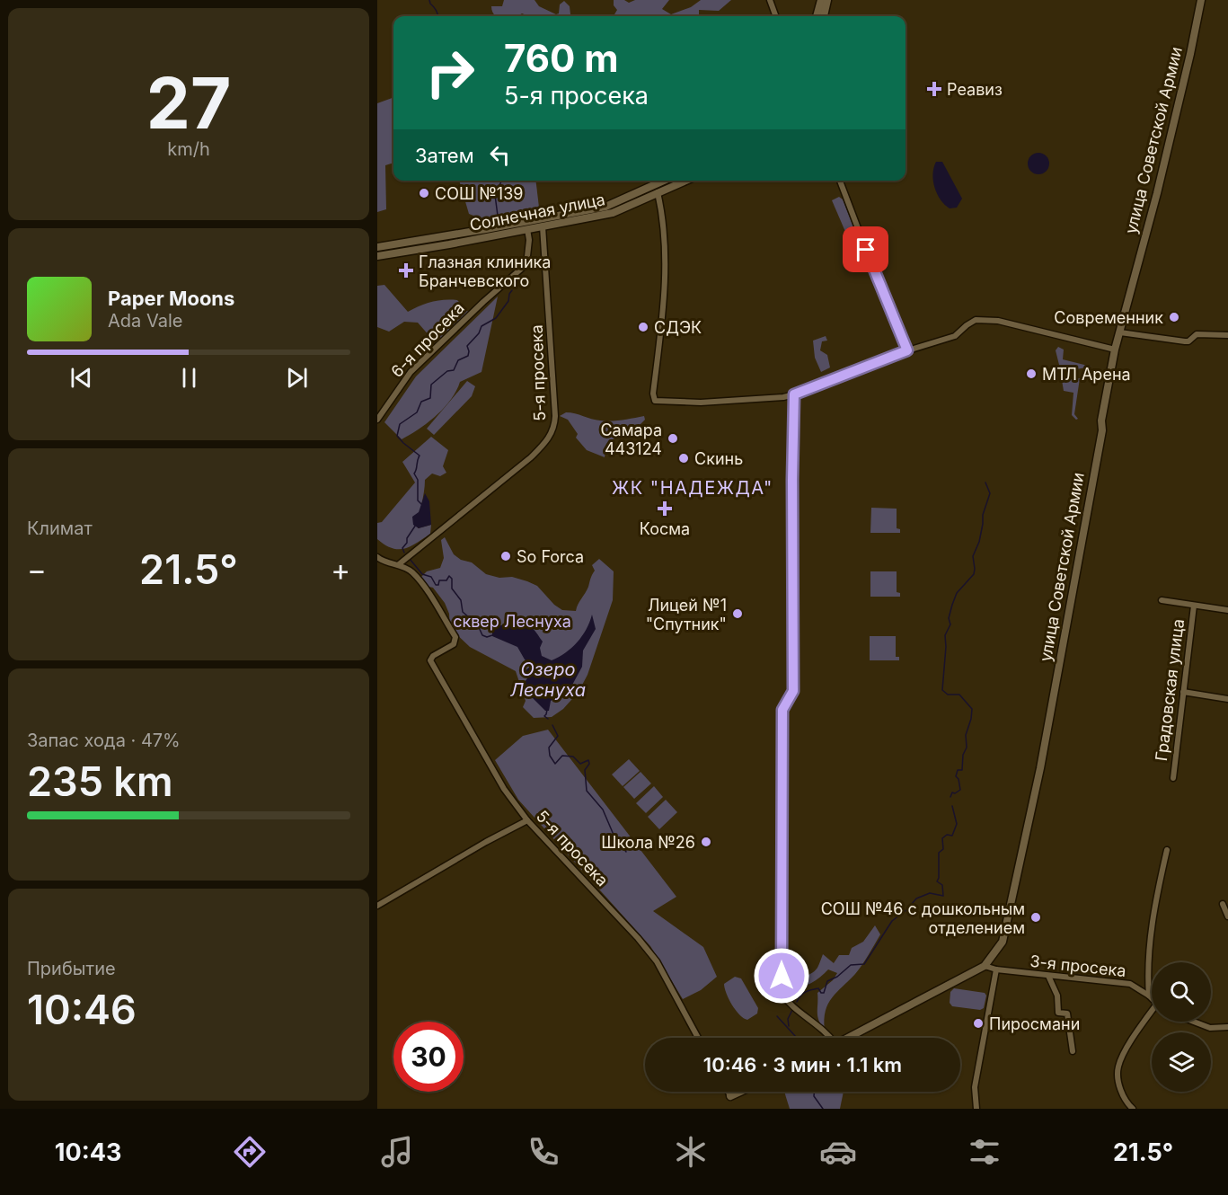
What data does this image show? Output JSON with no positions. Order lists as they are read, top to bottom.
{
  "streets": {
    "street": [
      "улица Советской Армии",
      "Солнечная улица",
      "6-я просека",
      "5-я просека",
      "Градовская улица",
      "3-я просека"
    ]
  },
  "crossings": [
    ["улица Советской Армии", "3-я просека"],
    ["Солнечная улица", "6-я просека"],
    ["Солнечная улица", "5-я просека"]
  ],
  "districts": ["ЖК \"НАДЕЖДА\""],
  "water": ["Озеро Леснуха"],
  "parks": ["сквер Леснуха"],
  "places": {
    "health": ["Реавиз", "Глазная клиника Бранчевского", "Косма"],
    "other": [
      "СОШ №139",
      "Современник",
      "СДЭК",
      "МТЛ Арена",
      "Самара 443124",
      "Скинь",
      "So Forca",
      "Лицей №1 \"Спутник\"",
      "Школа №26",
      "СОШ №46 с дошкольным отделением",
      "Пиросмани"
    ]
  },
  "page": {
    "tile": [
      ["27", "km/h"],
      "Климат",
      ["Запас хода · 47%", "235 km"],
      ["Прибытие", "10:46"]
    ],
    "turn": ["760 m", "5-я просека"],
    "then": "Затем",
    "song": ["Paper Moons", "Ada Vale"],
    "heat": ["−", "21.5°", "+"],
    "limit": "30",
    "trip": "10:46 · 3 мин · 1.1 km",
    "tabs": ["10:43", "21.5°"]
  }
}
